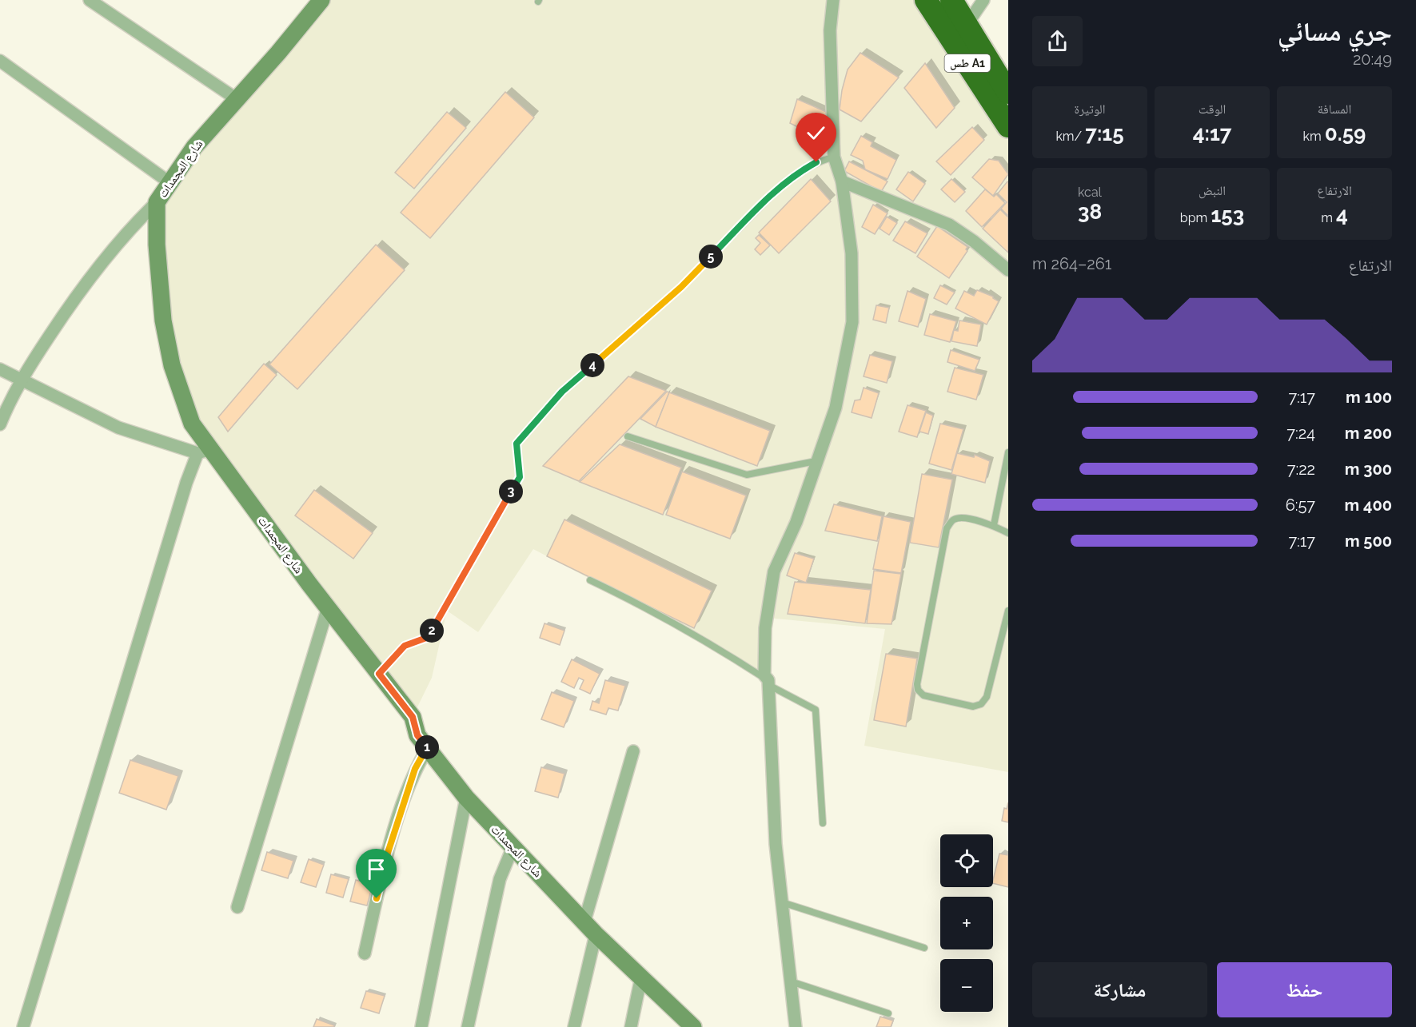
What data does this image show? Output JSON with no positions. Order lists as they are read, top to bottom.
{
  "streets": {
    "highway": ["طس A1"],
    "main road": ["شارع المجمدات"]
  },
  "page": {
    "heading": ["جري مسائي", "20:49"],
    "stats": [
      ["المسافة", "0.59 km"],
      ["الوقت", "4:17"],
      ["الوتيرة", "7:15 /km"],
      ["الارتفاع", "4 m"],
      ["النبض", "153 bpm"],
      ["kcal", "38"]
    ],
    "chart": ["الارتفاع", "261–264 m"],
    "pins": [
      "5",
      "4",
      "3",
      "2",
      "1"
    ],
    "list": [
      {
        "name": "100 m",
        "note": "7:17"
      },
      {
        "name": "200 m",
        "note": "7:24"
      },
      {
        "name": "300 m",
        "note": "7:22"
      },
      {
        "name": "400 m",
        "note": "6:57"
      },
      {
        "name": "500 m",
        "note": "7:17"
      }
    ],
    "map_buttons": ["+", "−"],
    "buttons": ["حفظ", "مشاركة"]
  }
}
